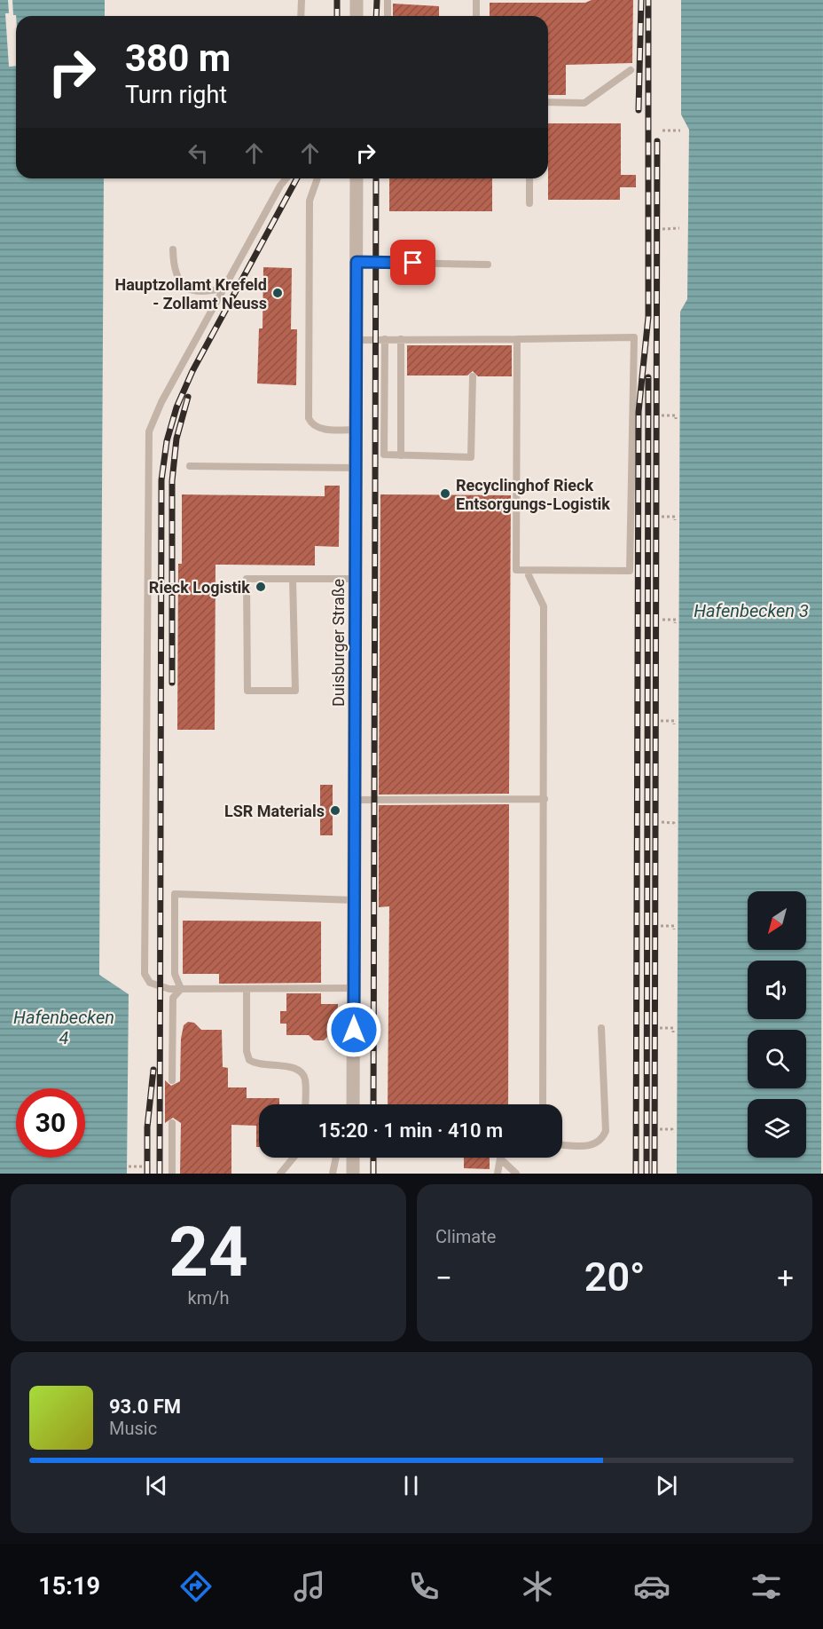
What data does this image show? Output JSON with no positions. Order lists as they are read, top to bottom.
{
  "streets": {
    "street": ["Duisburger Straße"]
  },
  "water": ["Hafenbecken 3", "Hafenbecken 4"],
  "places": [
    "Hauptzollamt Krefeld - Zollamt Neuss",
    "Recyclinghof Rieck Entsorgungs-Logistik",
    "Rieck Logistik",
    "LSR Materials"
  ],
  "north": "bottom left",
  "page": {
    "turn": ["380 m", "Turn right"],
    "limit": "30",
    "trip": "15:20 · 1 min · 410 m",
    "tile": [
      ["24", "km/h"],
      "Climate"
    ],
    "heat": ["−", "20°", "+"],
    "song": ["93.0 FM", "Music"],
    "tabs": "15:19"
  }
}
